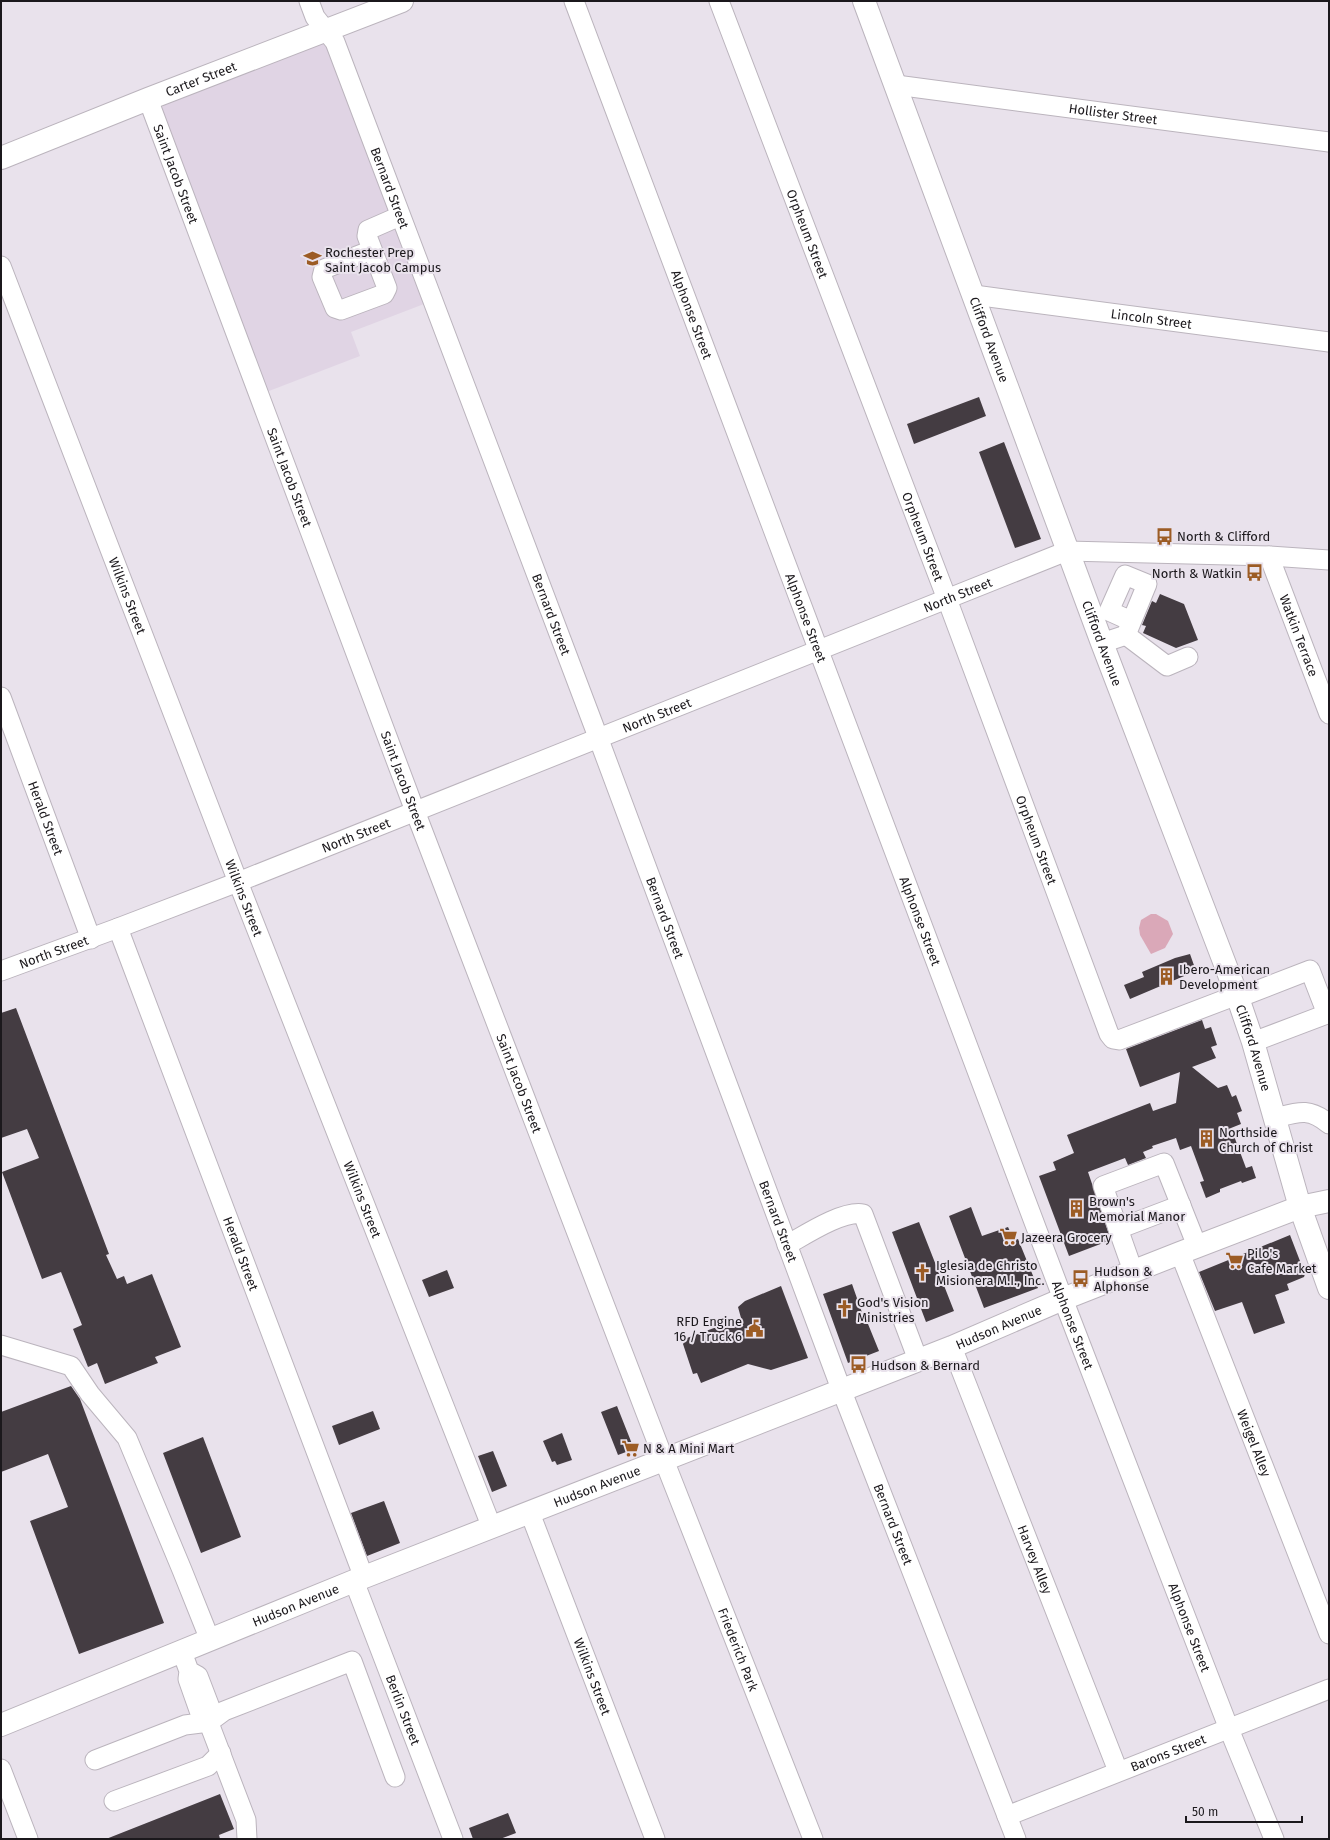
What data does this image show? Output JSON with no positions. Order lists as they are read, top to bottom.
{
  "streets": {
    "main road": ["Carter Street", "Clifford Avenue", "Hudson Avenue"],
    "street": [
      "Hollister Street",
      "Saint Jacob Street",
      "Bernard Street",
      "Orpheum Street",
      "Alphonse Street",
      "Lincoln Street",
      "Wilkins Street",
      "North Street",
      "Watkin Terrace",
      "Herald Street",
      "Weigel Alley",
      "Harvey Alley",
      "Friederich Park",
      "Berlin Street",
      "Barons Street"
    ]
  },
  "crossings": [
    ["Carter Street", "Saint Jacob Street"],
    ["Carter Street", "Bernard Street"],
    ["Hollister Street", "Clifford Avenue"],
    ["Saint Jacob Street", "North Street"],
    ["Saint Jacob Street", "Hudson Avenue"],
    ["Saint Jacob Street", "Friederich Park"],
    ["Bernard Street", "North Street"],
    ["Bernard Street", "Hudson Avenue"],
    ["Bernard Street", "Barons Street"],
    ["Orpheum Street", "Clifford Avenue"],
    ["Orpheum Street", "North Street"],
    ["Alphonse Street", "North Street"],
    ["Alphonse Street", "Hudson Avenue"],
    ["Alphonse Street", "Barons Street"],
    ["Lincoln Street", "Clifford Avenue"],
    ["Clifford Avenue", "North Street"],
    ["Clifford Avenue", "Hudson Avenue"],
    ["Wilkins Street", "North Street"],
    ["Wilkins Street", "Hudson Avenue"],
    ["North Street", "Watkin Terrace"],
    ["North Street", "Herald Street"],
    ["Herald Street", "Hudson Avenue"],
    ["Herald Street", "Berlin Street"],
    ["Hudson Avenue", "Weigel Alley"],
    ["Hudson Avenue", "Harvey Alley"],
    ["Hudson Avenue", "Friederich Park"],
    ["Hudson Avenue", "Berlin Street"],
    ["Harvey Alley", "Barons Street"]
  ],
  "places": {
    "school or university": ["Rochester Prep Saint Jacob Campus"],
    "bus stop": [
      "North & Clifford",
      "North & Watkin",
      "Hudson & Alphonse",
      "Hudson & Bernard"
    ],
    "building": ["Ibero-American Development", "Northside Church of Christ", "Brown's Memorial Manor"],
    "supermarket": ["Jazeera Grocery", "Pilo's Cafe Market", "N & A Mini Mart"],
    "church": ["Iglesia de Christo Misionera M.I., Inc.", "God's Vision Ministries"],
    "public building": ["RFD Engine 16 / Truck 6"]
  },
  "scale_bar": "50 m"
}
